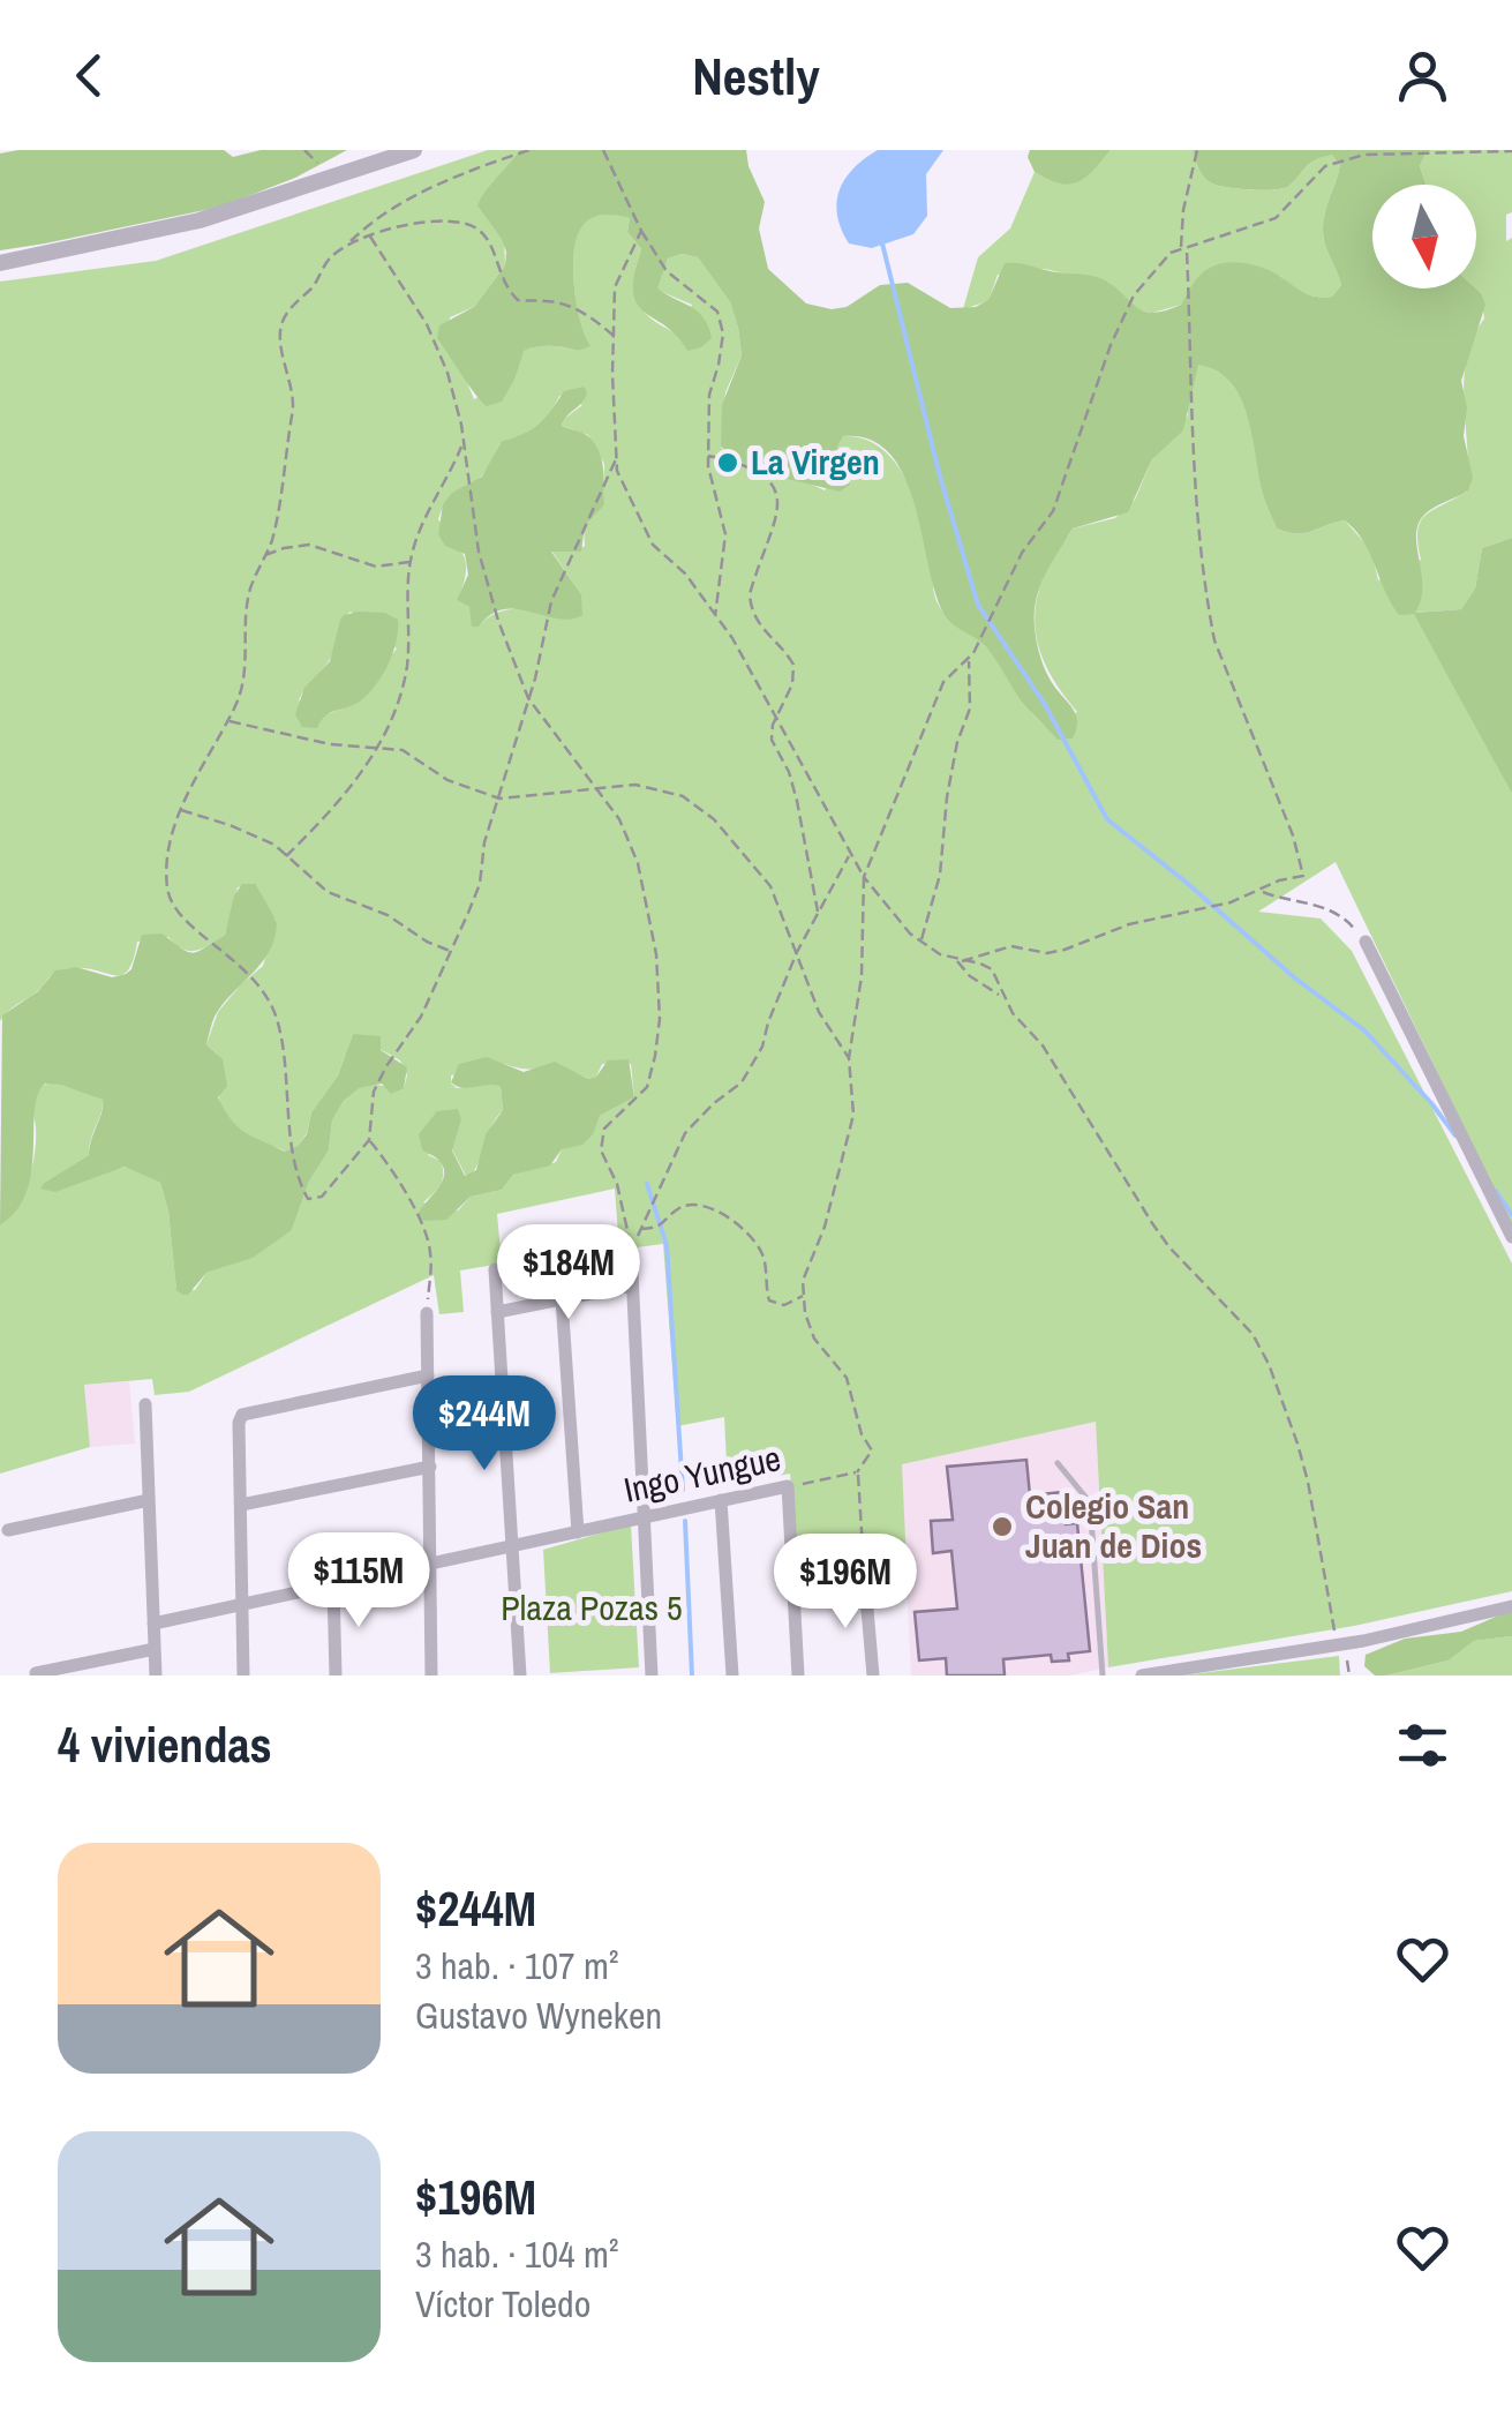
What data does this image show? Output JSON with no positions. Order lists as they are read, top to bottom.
{
  "streets": {
    "street": ["Ingo Yungue"]
  },
  "parks": ["Plaza Pozas 5"],
  "places": ["La Virgen", "Colegio San Juan de Dios"],
  "north": "bottom",
  "page": {
    "header": "Nestly",
    "price": [
      "$184M",
      "$244M",
      "$115M",
      "$196M"
    ],
    "heading": "4 viviendas",
    "list": [
      {
        "name": "$244M",
        "note": "3 hab. · 107 m² · Gustavo Wyneken"
      },
      {
        "name": "$196M",
        "note": "3 hab. · 104 m² · Víctor Toledo"
      }
    ]
  }
}
